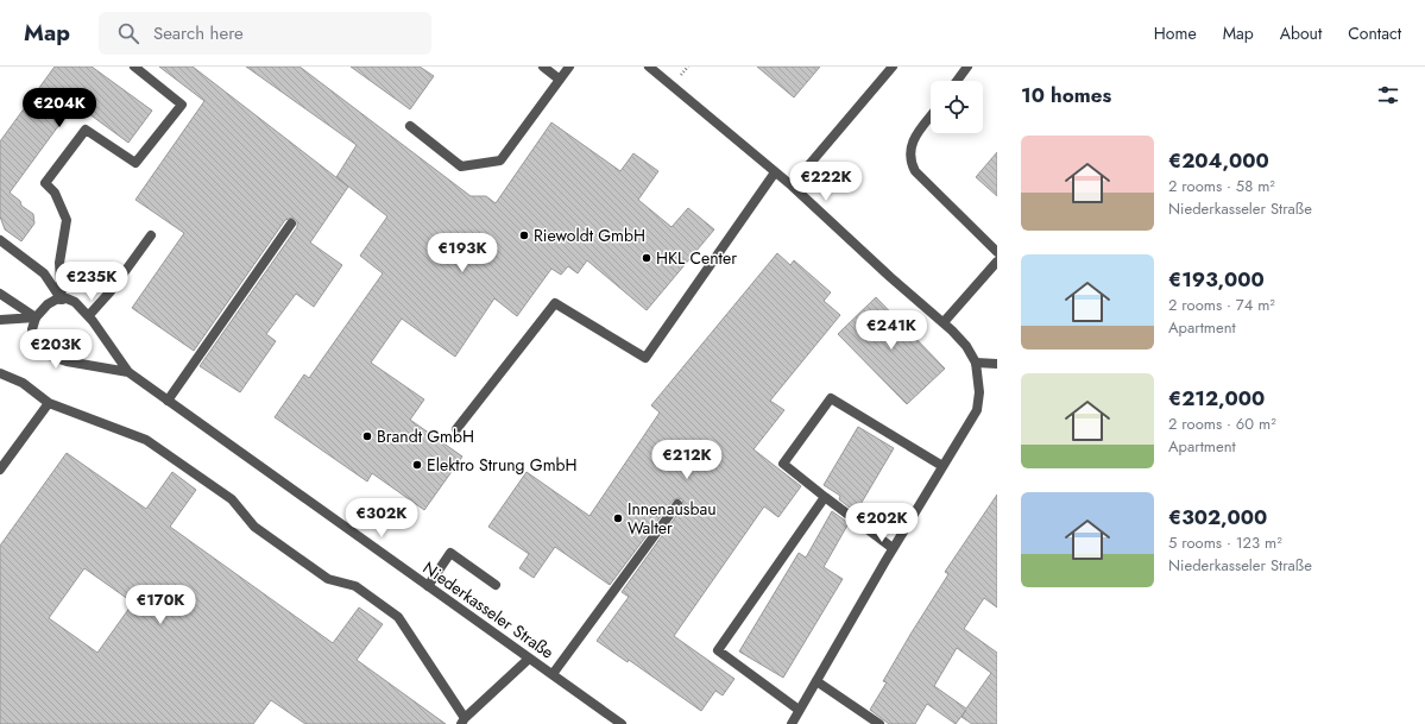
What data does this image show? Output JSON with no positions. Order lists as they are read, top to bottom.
{
  "streets": {
    "street": ["Niederkasseler Straße"]
  },
  "places": [
    "Riewoldt GmbH",
    "HKL Center",
    "Brandt GmbH",
    "Elektro Strung GmbH",
    "Innenausbau Walter"
  ],
  "page": {
    "header": "Map",
    "search": "Search here",
    "nav": [
      "Home",
      "Map",
      "About",
      "Contact"
    ],
    "heading": "10 homes",
    "price": [
      "€204K",
      "€222K",
      "€193K",
      "€235K",
      "€241K",
      "€203K",
      "€212K",
      "€302K",
      "€202K",
      "€170K"
    ],
    "list": [
      {
        "name": "€204,000",
        "note": "2 rooms · 58 m² · Niederkasseler Straße"
      },
      {
        "name": "€193,000",
        "note": "2 rooms · 74 m² · Apartment"
      },
      {
        "name": "€212,000",
        "note": "2 rooms · 60 m² · Apartment"
      },
      {
        "name": "€302,000",
        "note": "5 rooms · 123 m² · Niederkasseler Straße"
      }
    ]
  }
}
